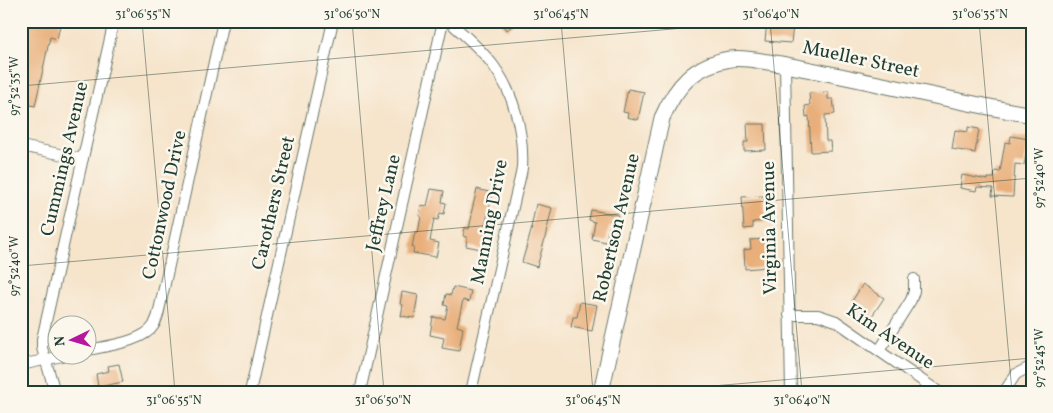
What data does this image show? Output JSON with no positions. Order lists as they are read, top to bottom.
{
  "streets": {
    "street": [
      "Mueller Street",
      "Cummings Avenue",
      "Carothers Street",
      "Jeffrey Lane",
      "Cottonwood Drive",
      "Manning Drive",
      "Robertson Avenue",
      "Virginia Avenue",
      "Kim Avenue"
    ]
  },
  "crossings": [
    ["Mueller Street", "Robertson Avenue"],
    ["Mueller Street", "Virginia Avenue"],
    ["Virginia Avenue", "Kim Avenue"]
  ],
  "north": "left",
  "coordinates": [
    "31°06'55\"N",
    "31°06'50\"N",
    "31°06'45\"N",
    "31°06'40\"N",
    "31°06'35\"N",
    "97°52'35\"W",
    "97°52'40\"W",
    "97°52'45\"W"
  ]
}
